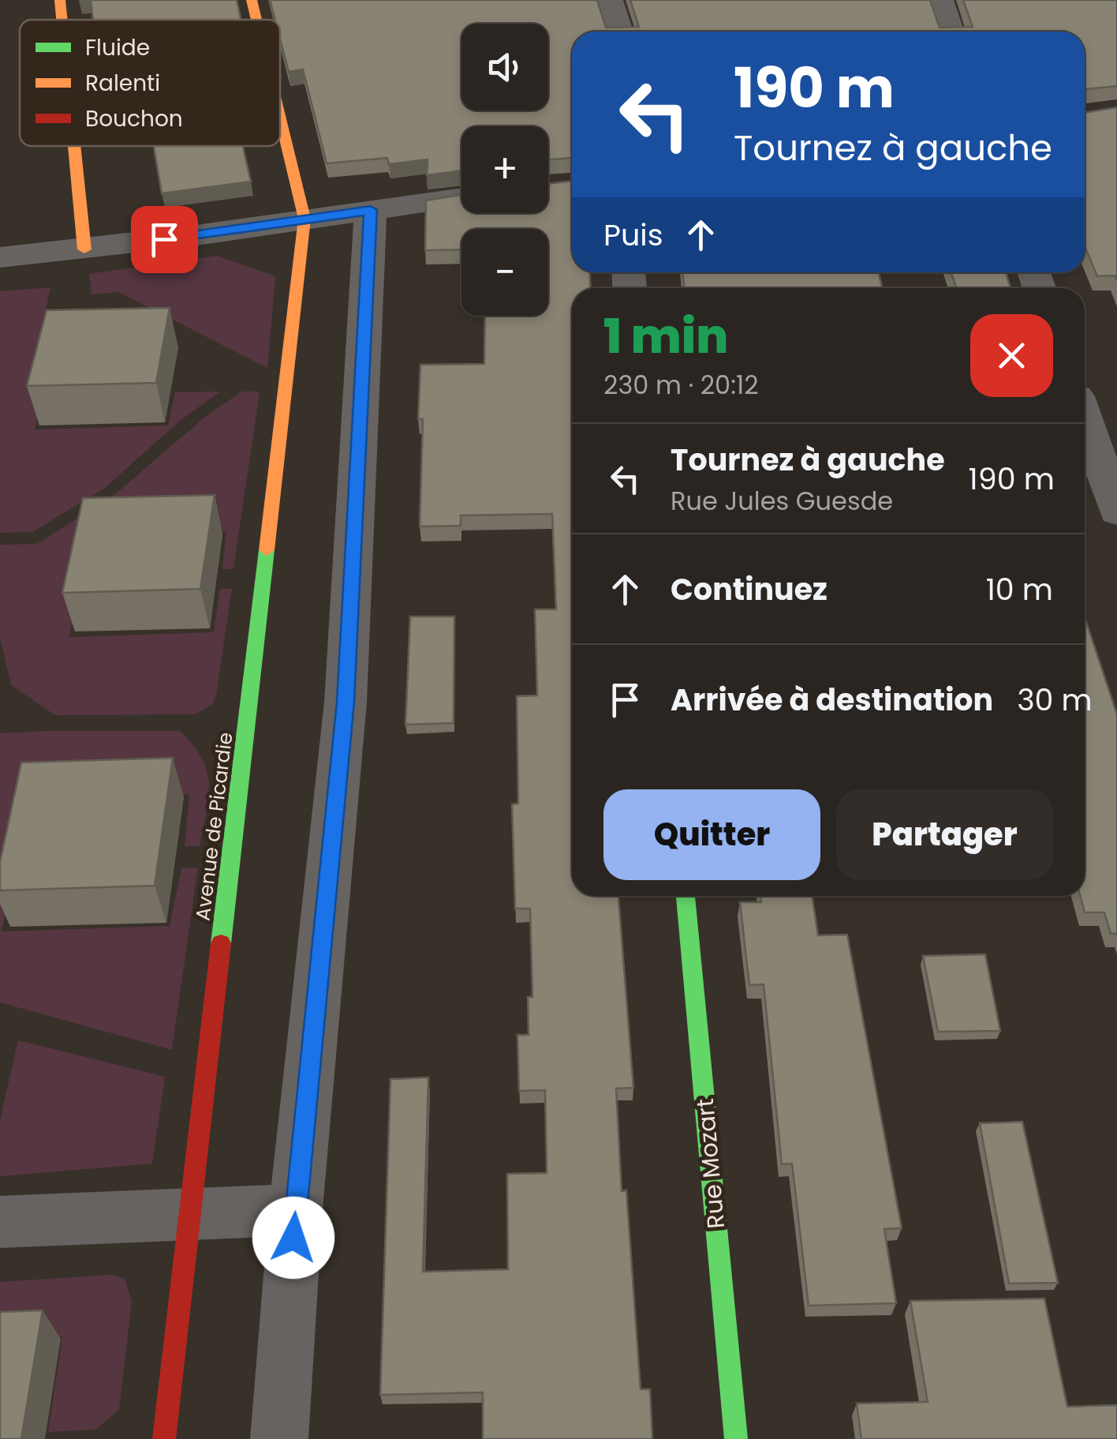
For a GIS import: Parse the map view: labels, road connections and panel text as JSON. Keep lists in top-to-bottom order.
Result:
{
  "streets": {
    "street": ["Avenue de Picardie", "Rue Mozart"]
  },
  "legend": ["Fluide", "Ralenti", "Bouchon"],
  "page": {
    "map_buttons": ["+", "−"],
    "turn": ["190 m", "Tournez à gauche"],
    "then": "Puis",
    "heading": ["1 min", "230 m · 20:12"],
    "list": [
      {
        "name": "Tournez à gauche",
        "note": "Rue Jules Guesde",
        "value": "190 m"
      },
      {
        "name": "Continuez",
        "value": "10 m"
      },
      {
        "name": "Arrivée à destination",
        "value": "30 m"
      }
    ],
    "buttons": ["Quitter", "Partager"]
  }
}
